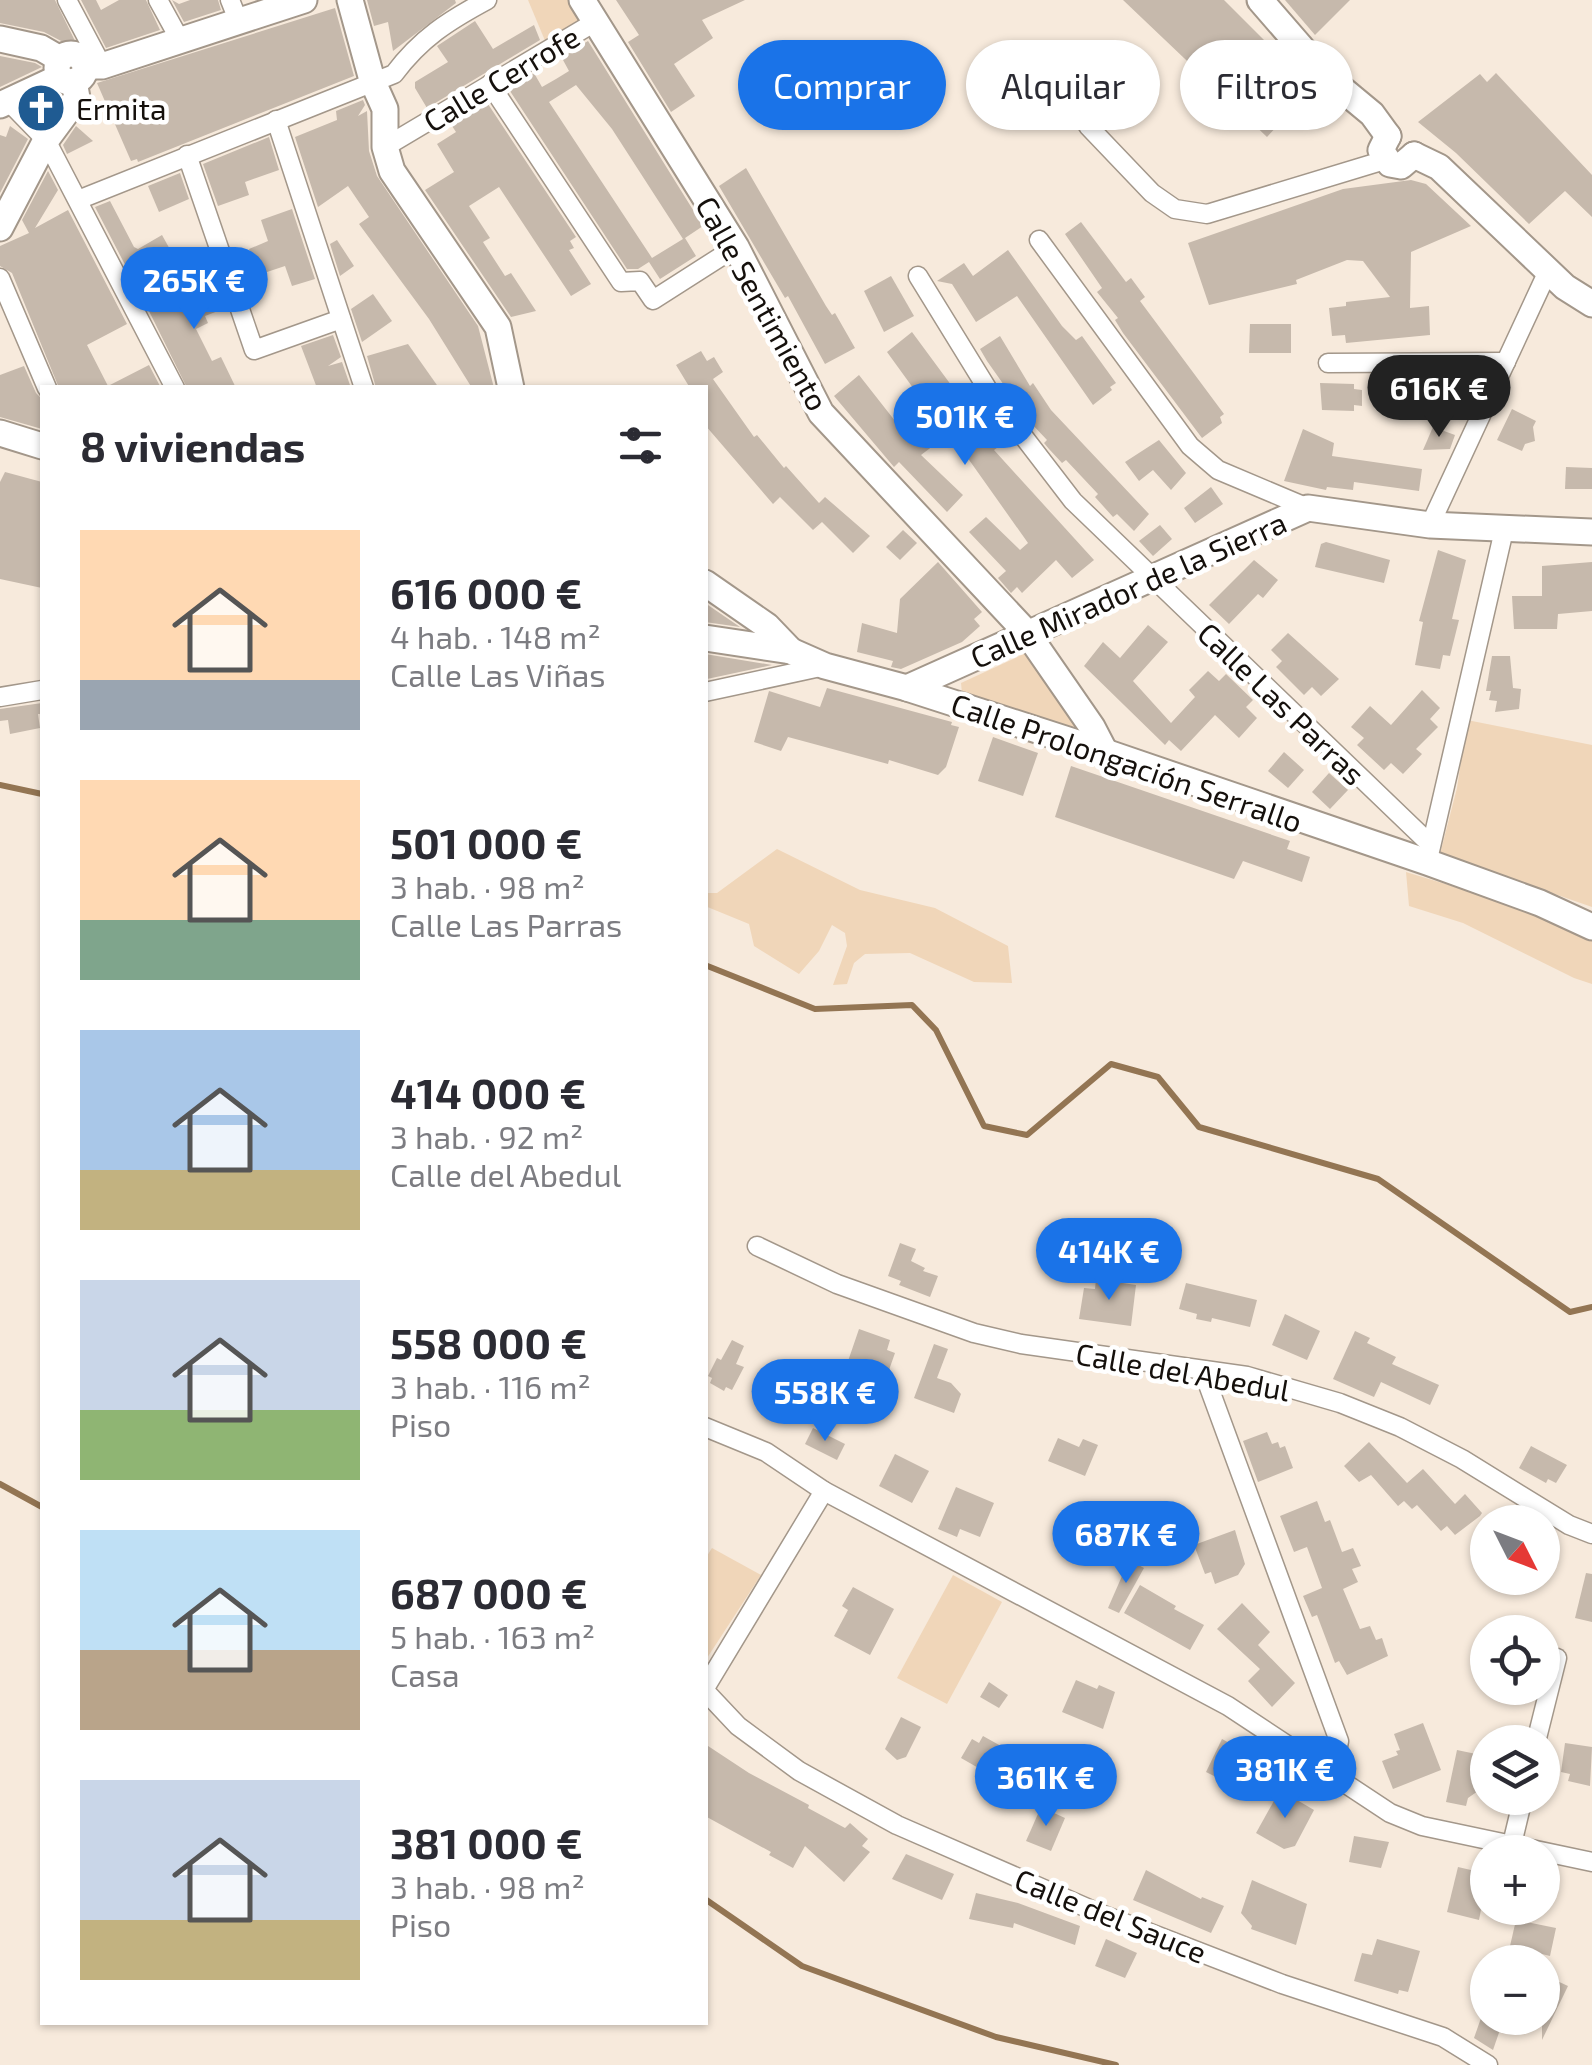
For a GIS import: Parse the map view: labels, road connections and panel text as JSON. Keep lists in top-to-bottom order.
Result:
{
  "streets": {
    "street": [
      "Calle Cerrofe",
      "Calle Sentimiento",
      "Calle Mirador de la Sierra",
      "Calle Las Parras",
      "Calle Prolongación Serrallo",
      "Calle del Abedul",
      "Calle del Sauce"
    ]
  },
  "crossings": [
    ["Calle Cerrofe", "Calle Sentimiento"],
    ["Calle Sentimiento", "Calle Mirador de la Sierra"],
    ["Calle Sentimiento", "Calle Prolongación Serrallo"],
    ["Calle Mirador de la Sierra", "Calle Las Parras"],
    ["Calle Mirador de la Sierra", "Calle Prolongación Serrallo"],
    ["Calle Las Parras", "Calle Prolongación Serrallo"]
  ],
  "places": {
    "church": ["Ermita"]
  },
  "north": "bottom right",
  "page": {
    "chip": ["Comprar", "Alquilar", "Filtros"],
    "price": [
      "265K €",
      "616K €",
      "501K €",
      "414K €",
      "558K €",
      "687K €",
      "381K €",
      "361K €"
    ],
    "heading": "8 viviendas",
    "list": [
      {
        "name": "616 000 €",
        "note": "4 hab. · 148 m² · Calle Las Viñas"
      },
      {
        "name": "501 000 €",
        "note": "3 hab. · 98 m² · Calle Las Parras"
      },
      {
        "name": "414 000 €",
        "note": "3 hab. · 92 m² · Calle del Abedul"
      },
      {
        "name": "558 000 €",
        "note": "3 hab. · 116 m² · Piso"
      },
      {
        "name": "687 000 €",
        "note": "5 hab. · 163 m² · Casa"
      },
      {
        "name": "381 000 €",
        "note": "3 hab. · 98 m² · Piso"
      }
    ],
    "map_buttons": ["+", "−"]
  }
}
